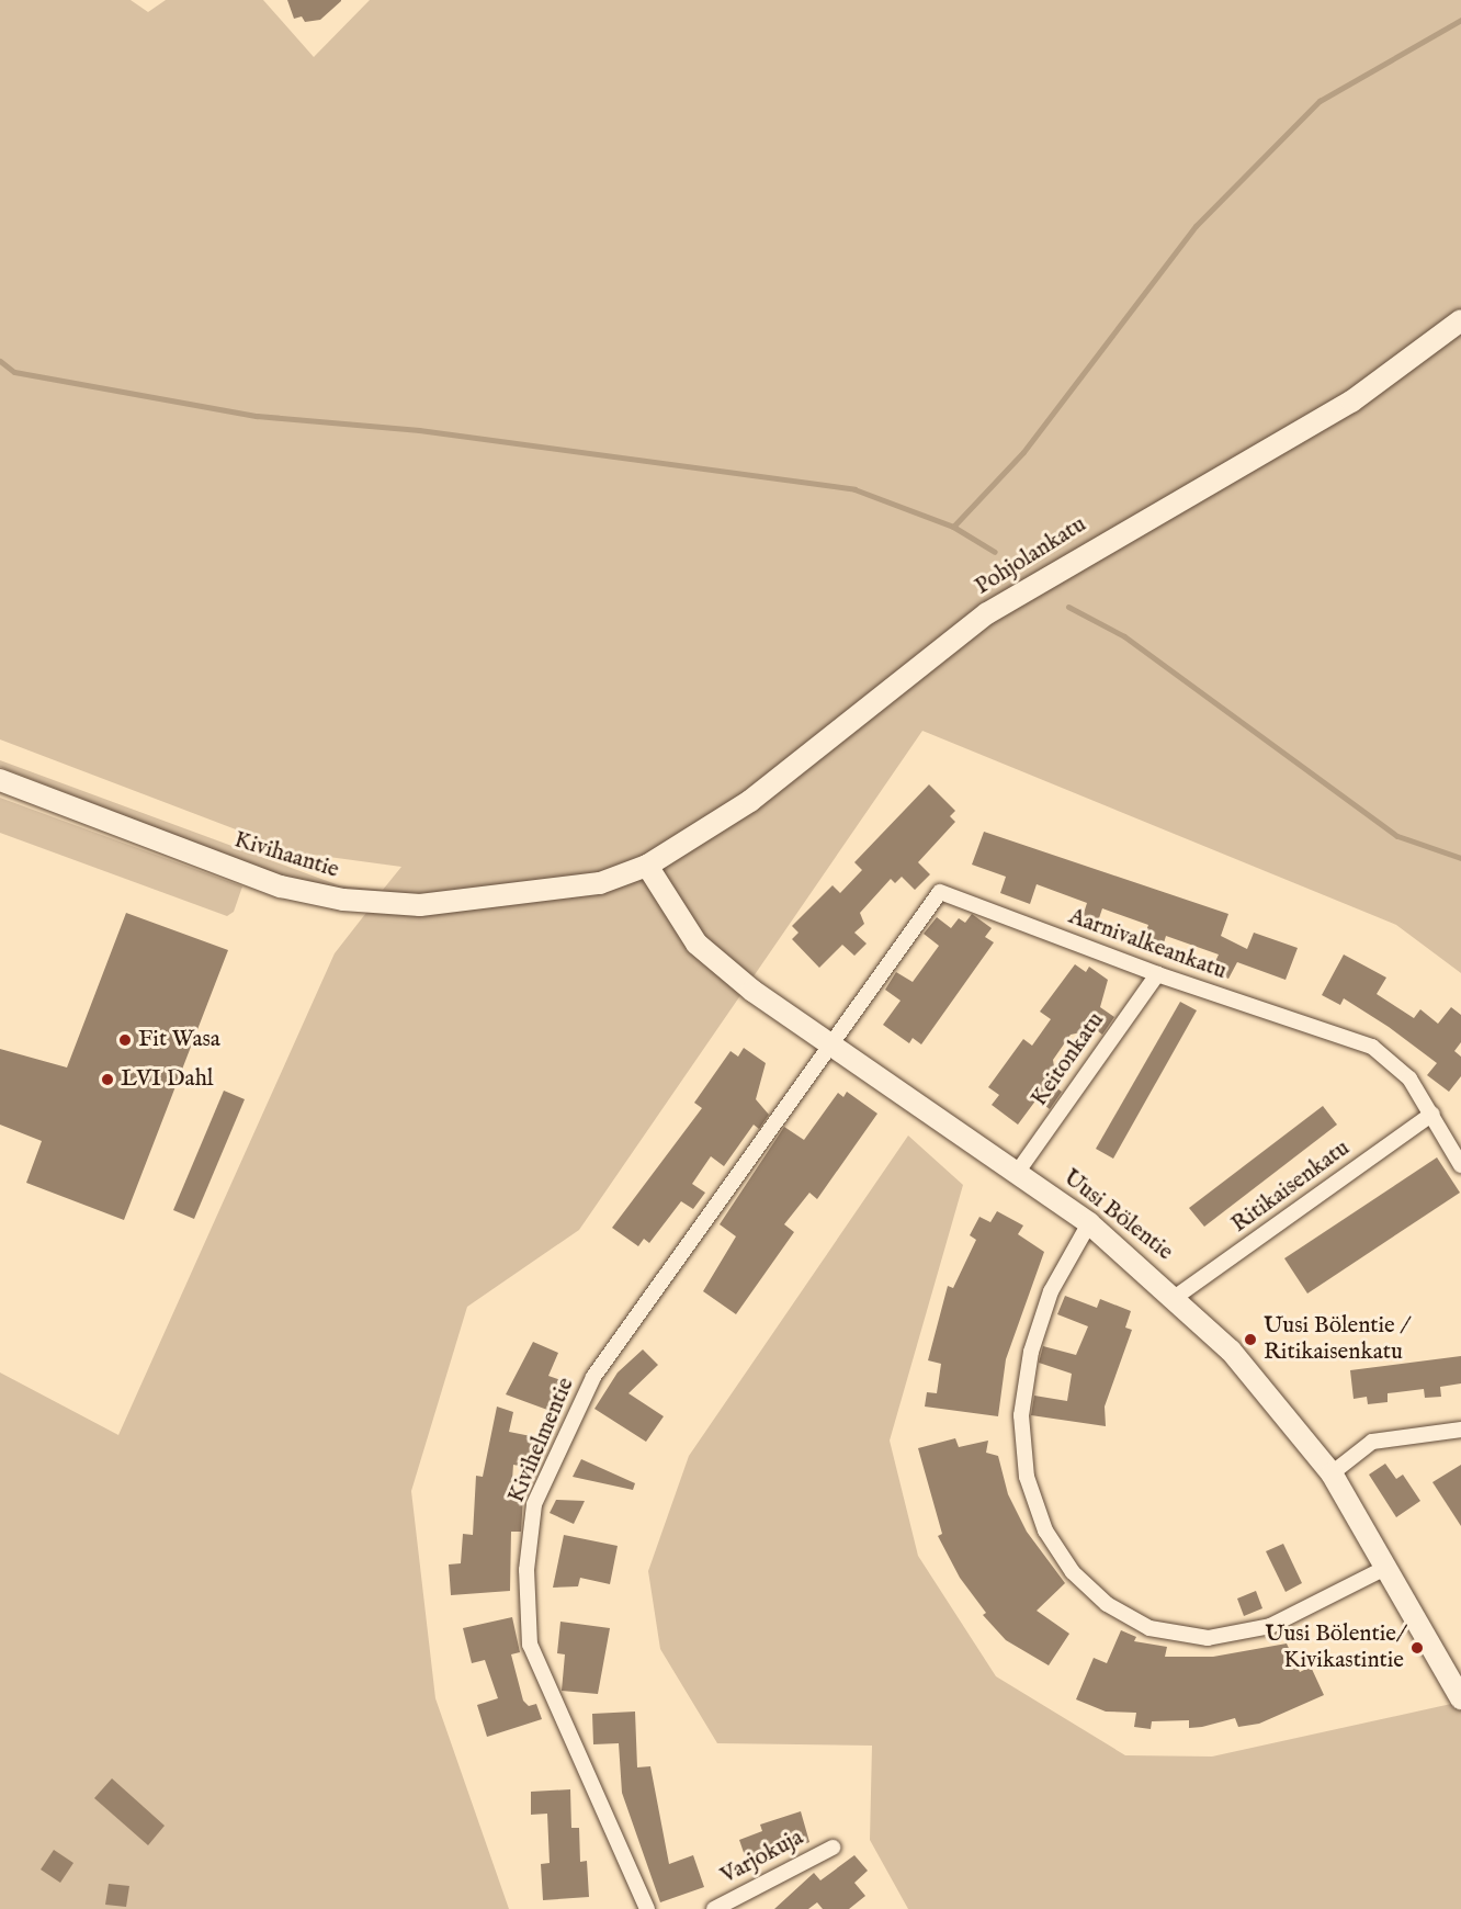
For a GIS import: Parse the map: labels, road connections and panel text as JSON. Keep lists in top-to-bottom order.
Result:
{
  "streets": {
    "main road": ["Pohjolankatu", "Kivihaantie", "Uusi Bölentie"],
    "street": [
      "Aarnivalkeankatu",
      "Keitonkatu",
      "Ritikaisenkatu",
      "Kivihelmentie",
      "Varjokuja"
    ]
  },
  "crossings": [
    ["Pohjolankatu", "Kivihaantie"],
    ["Pohjolankatu", "Uusi Bölentie"],
    ["Kivihaantie", "Uusi Bölentie"],
    ["Aarnivalkeankatu", "Keitonkatu"],
    ["Aarnivalkeankatu", "Ritikaisenkatu"],
    ["Aarnivalkeankatu", "Uusi Bölentie"],
    ["Aarnivalkeankatu", "Kivihelmentie"],
    ["Keitonkatu", "Uusi Bölentie"],
    ["Ritikaisenkatu", "Uusi Bölentie"],
    ["Uusi Bölentie", "Kivihelmentie"]
  ],
  "places": [
    "Fit Wasa",
    "LVI Dahl",
    "Uusi Bölentie / Ritikaisenkatu",
    "Uusi Bölentie/ Kivikastintie"
  ]
}
